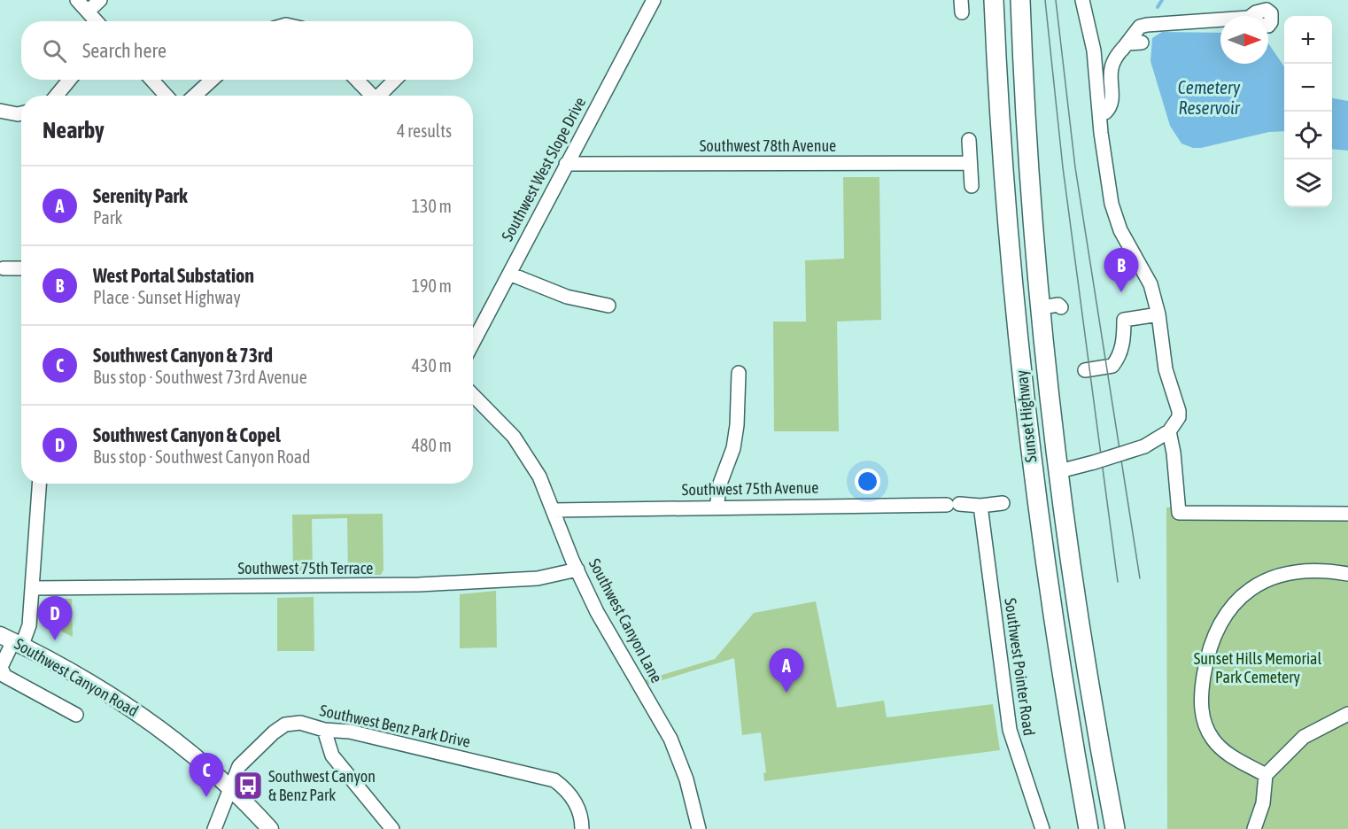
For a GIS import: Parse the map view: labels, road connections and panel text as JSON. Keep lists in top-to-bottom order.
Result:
{
  "streets": {
    "highway": ["Sunset Highway"],
    "main road": ["Southwest Canyon Road"],
    "street": [
      "Southwest 78th Avenue",
      "Southwest West Slope Drive",
      "Southwest 75th Avenue",
      "Southwest 75th Terrace",
      "Southwest Canyon Lane",
      "Southwest Pointer Road",
      "Southwest Benz Park Drive"
    ]
  },
  "crossings": [
    ["Southwest 78th Avenue", "Southwest West Slope Drive"],
    ["Southwest 75th Avenue", "Southwest Canyon Lane"],
    ["Southwest 75th Avenue", "Southwest Pointer Road"],
    ["Southwest 75th Terrace", "Southwest Canyon Lane"],
    ["Southwest Canyon Road", "Southwest Benz Park Drive"]
  ],
  "water": ["Cemetery Reservoir"],
  "parks": ["Sunset Hills Memorial Park Cemetery"],
  "places": {
    "bus stop": ["Southwest Canyon & Benz Park"]
  },
  "north": "right",
  "page": {
    "map_buttons": ["+", "−"],
    "search": "Search here",
    "heading": ["Nearby", "4 results"],
    "list": [
      {
        "mark": "A",
        "name": "Serenity Park",
        "note": "Park",
        "value": "130 m"
      },
      {
        "mark": "B",
        "name": "West Portal Substation",
        "note": "Place · Sunset Highway",
        "value": "190 m"
      },
      {
        "mark": "C",
        "name": "Southwest Canyon & 73rd",
        "note": "Bus stop · Southwest 73rd Avenue",
        "value": "430 m"
      },
      {
        "mark": "D",
        "name": "Southwest Canyon & Copel",
        "note": "Bus stop · Southwest Canyon Road",
        "value": "480 m"
      }
    ],
    "pins": [
      "B",
      "D",
      "A",
      "C"
    ]
  }
}
